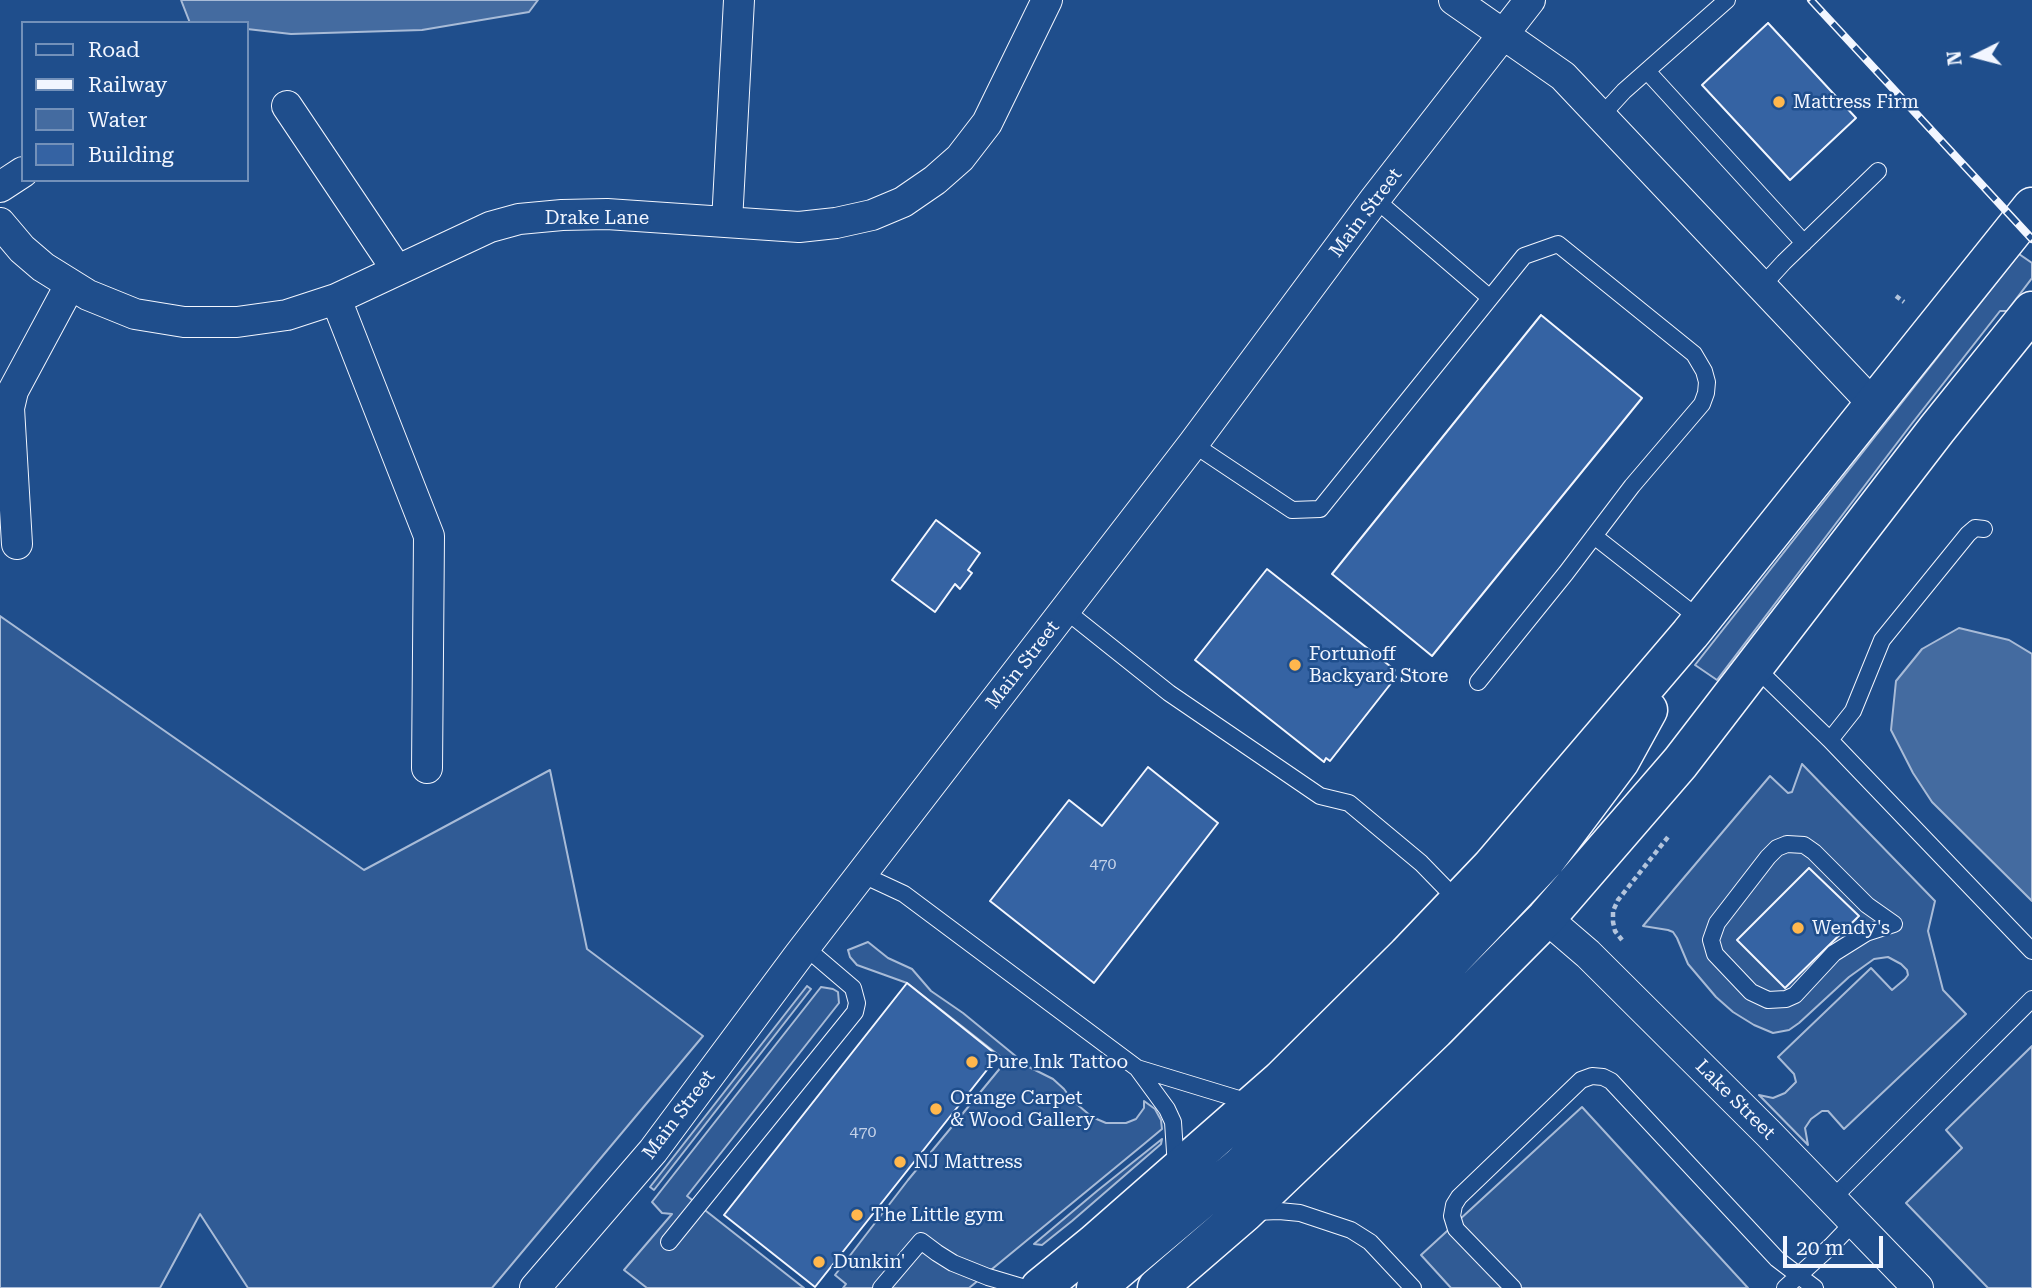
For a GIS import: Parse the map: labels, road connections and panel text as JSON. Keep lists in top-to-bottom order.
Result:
{
  "streets": {
    "street": ["Main Street", "Drake Lane", "Lake Street"]
  },
  "places": [
    "Mattress Firm",
    "Fortunoff Backyard Store",
    "Wendy's",
    "Pure Ink Tattoo",
    "Orange Carpet & Wood Gallery",
    "NJ Mattress",
    "The Little gym",
    "Dunkin'"
  ],
  "house_numbers": ["470", "470"],
  "legend": [
    "Road",
    "Railway",
    "Water",
    "Building"
  ],
  "scale_bar": "20 m",
  "north": "left"
}
